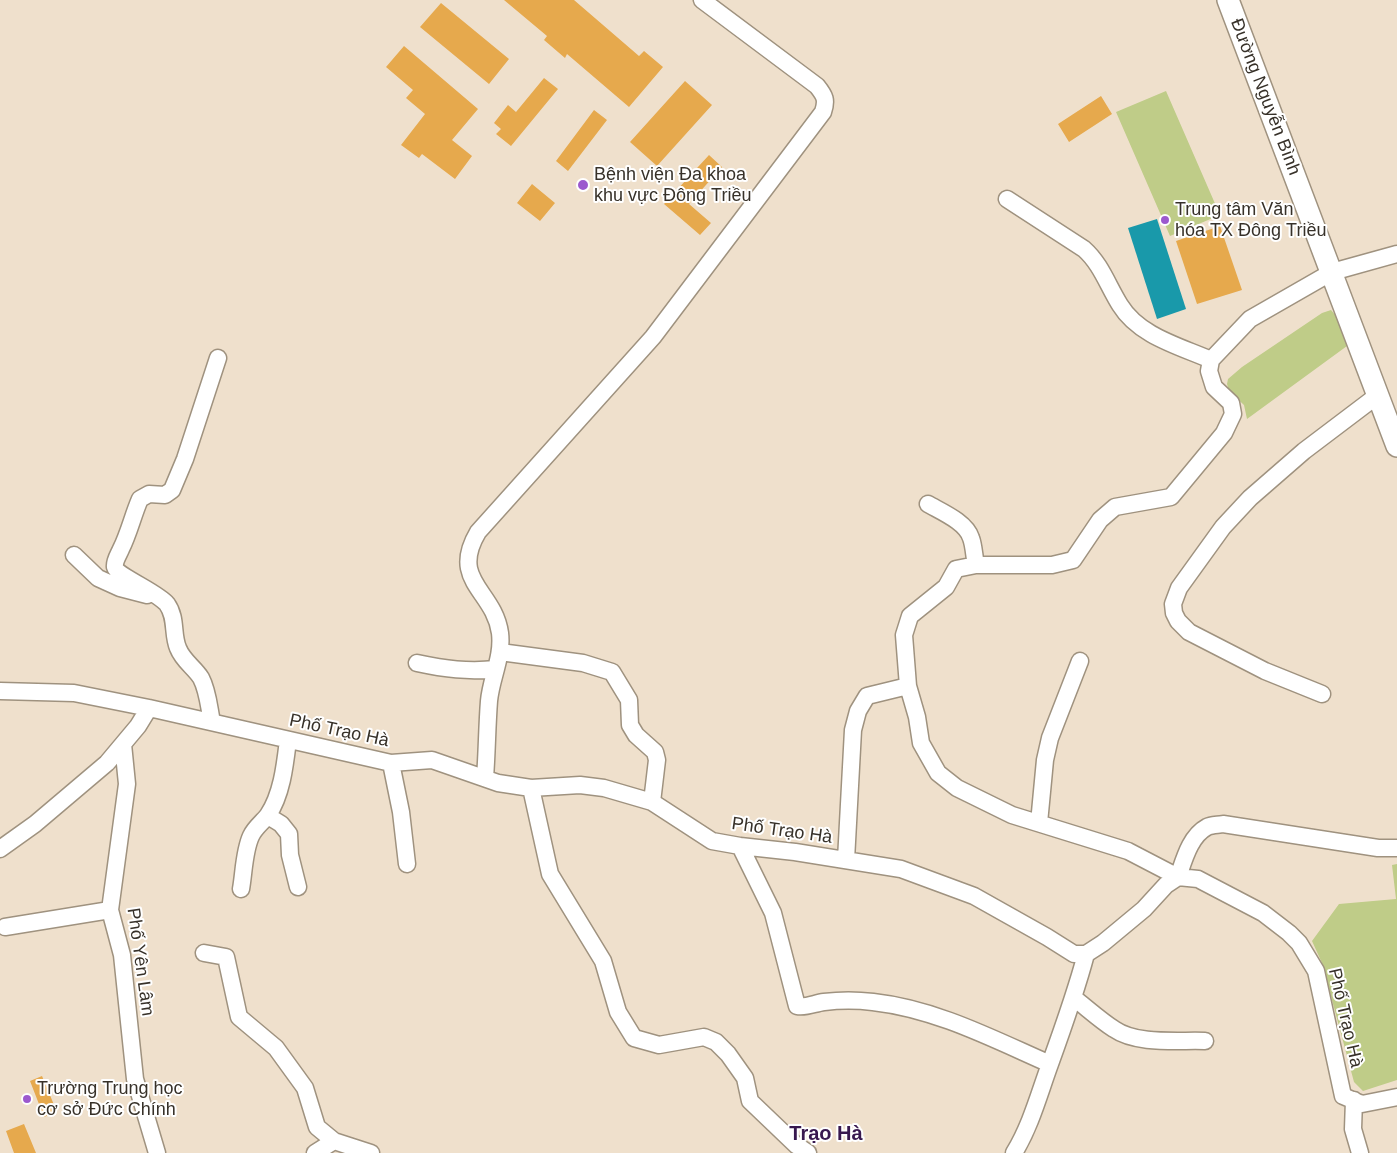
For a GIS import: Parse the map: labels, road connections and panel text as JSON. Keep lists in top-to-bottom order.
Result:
{
  "streets": {
    "main road": ["Đường Nguyễn Bình"],
    "street": ["Phố Trạo Hà", "Phố Yên Lâm"]
  },
  "districts": ["Trạo Hà"],
  "places": ["Bệnh viện Đa khoa khu vực Đông Triều", "Trung tâm Văn hóa TX Đông Triều", "Trường Trung học cơ sở Đức Chính"]
}
